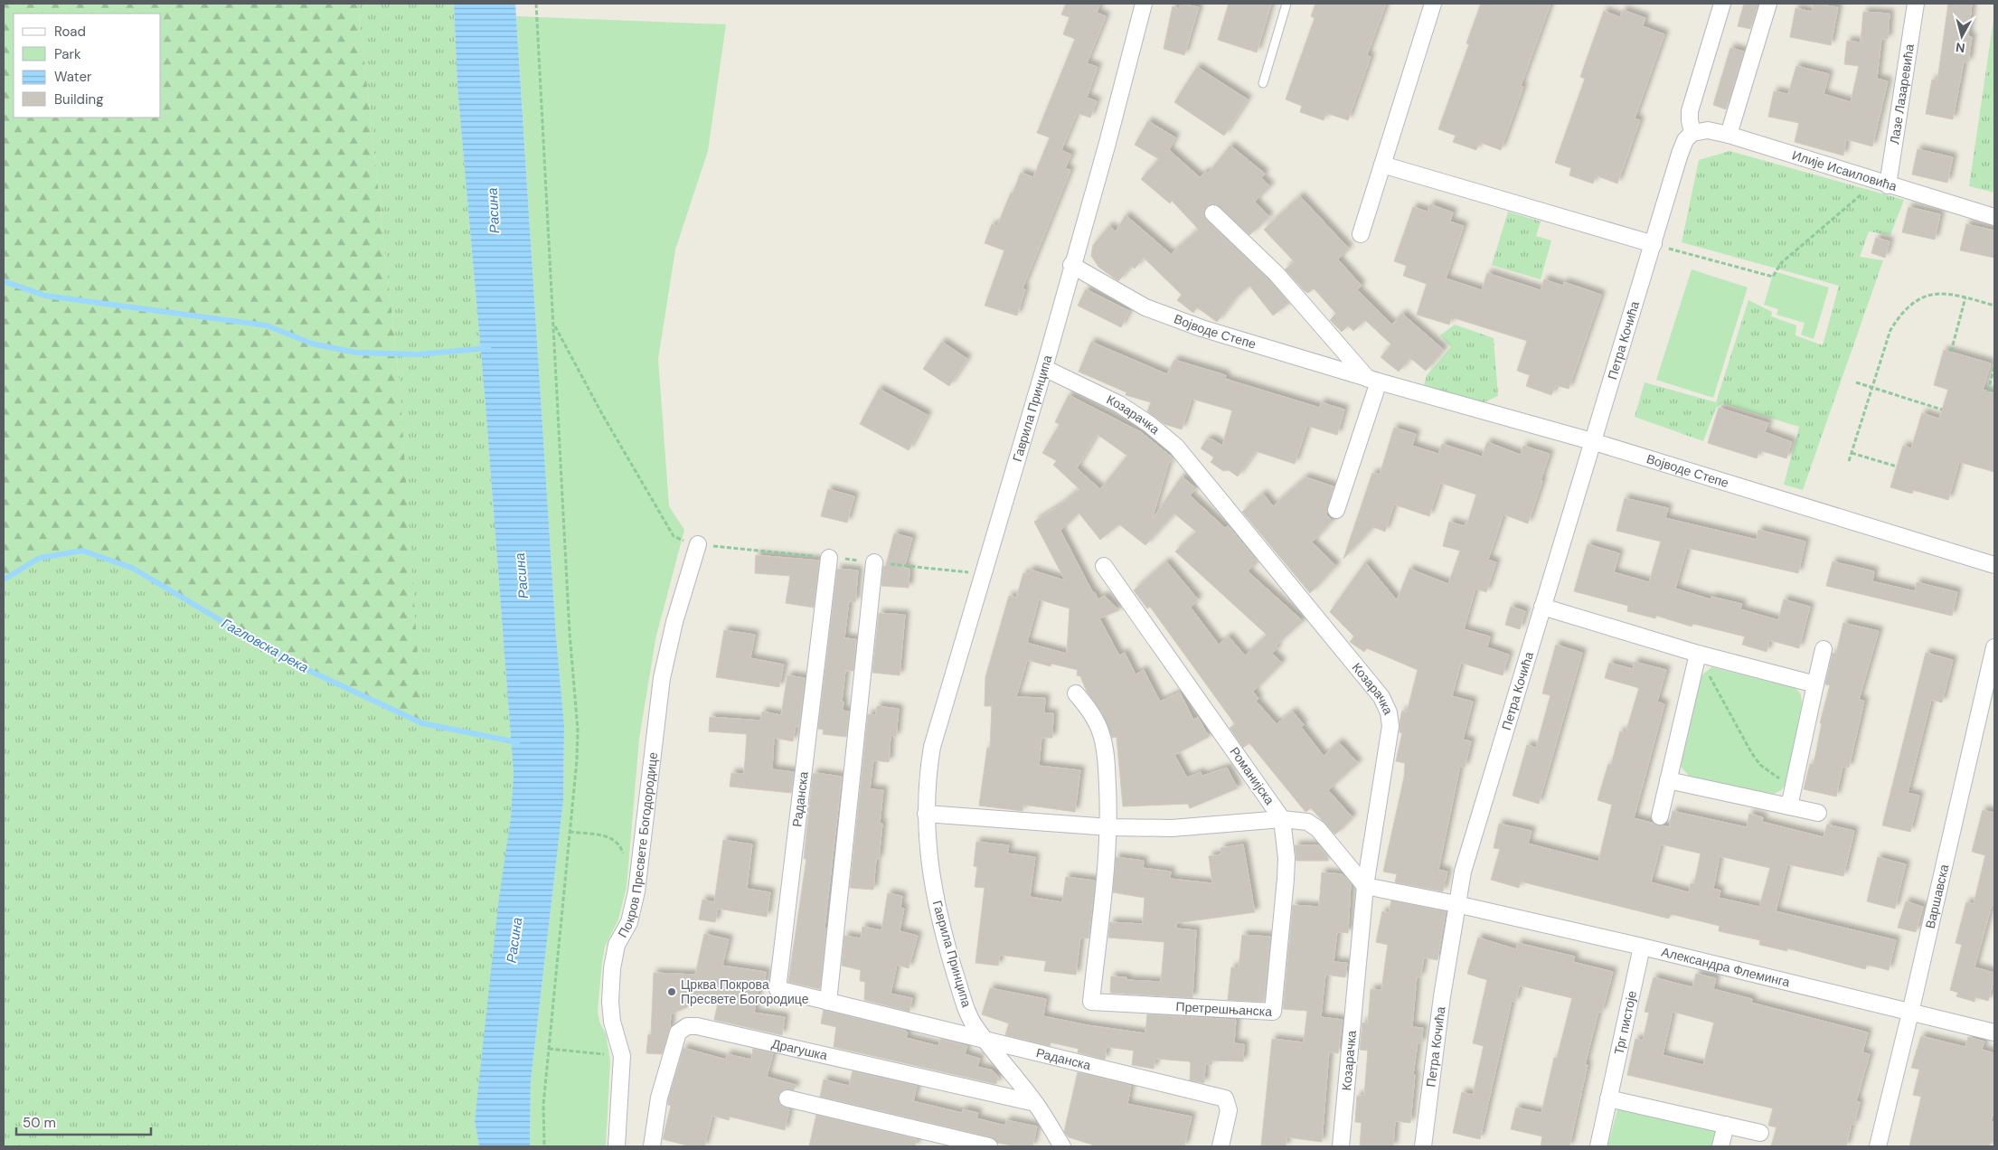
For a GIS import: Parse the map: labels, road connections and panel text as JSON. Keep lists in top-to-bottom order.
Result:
{
  "streets": {
    "street": [
      "Лазе Лазаревића",
      "Илије Исаиловића",
      "Војводе Степе",
      "Петра Кочића",
      "Гаврила Принципа",
      "Козарачка",
      "Романијска",
      "Раданска",
      "Покров Пресвете Богодородице",
      "Варшавска",
      "Александра Флеминга",
      "Претрешњанска",
      "Трг пистоје",
      "Драгушка"
    ]
  },
  "crossings": [
    ["Лазе Лазаревића", "Илије Исаиловића"],
    ["Илије Исаиловића", "Петра Кочића"],
    ["Војводе Степе", "Петра Кочића"],
    ["Војводе Степе", "Гаврила Принципа"],
    ["Петра Кочића", "Александра Флеминга"],
    ["Гаврила Принципа", "Козарачка"],
    ["Гаврила Принципа", "Раданска"],
    ["Гаврила Принципа", "Драгушка"],
    ["Романијска", "Претрешњанска"],
    ["Варшавска", "Александра Флеминга"],
    ["Александра Флеминга", "Трг пистоје"]
  ],
  "water": ["Расина", "Гагловска река"],
  "places": ["Црква Покрова Пресвете Богородице"],
  "legend": [
    "Road",
    "Park",
    "Water",
    "Building"
  ],
  "scale_bar": "50 m",
  "north": "bottom"
}
